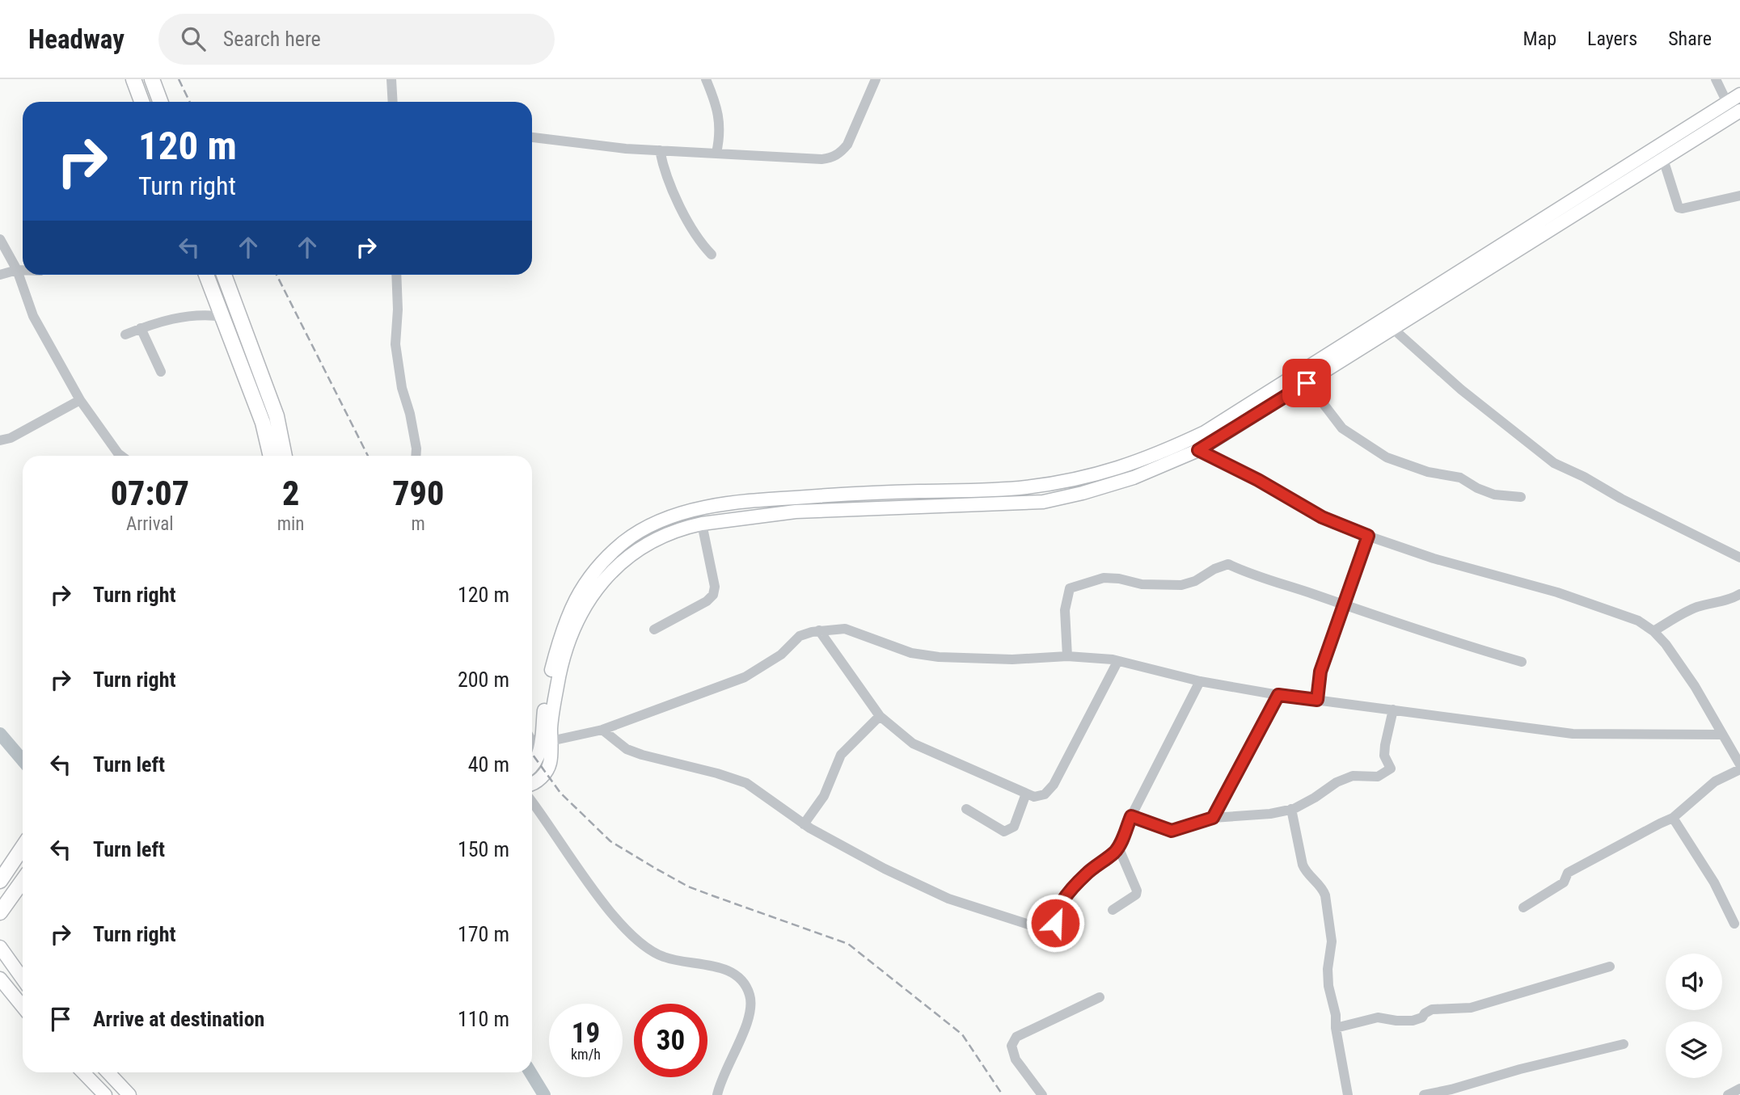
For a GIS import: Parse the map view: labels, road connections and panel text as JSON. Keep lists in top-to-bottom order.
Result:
{
  "page": {
    "header": "Headway",
    "search": "Search here",
    "nav": ["Map", "Layers", "Share"],
    "turn": ["120 m", "Turn right"],
    "eta": [
      "07:07",
      "Arrival",
      "2",
      "min",
      "790",
      "m"
    ],
    "list": [
      {
        "name": "Turn right",
        "value": "120 m"
      },
      {
        "name": "Turn right",
        "value": "200 m"
      },
      {
        "name": "Turn left",
        "value": "40 m"
      },
      {
        "name": "Turn left",
        "value": "150 m"
      },
      {
        "name": "Turn right",
        "value": "170 m"
      },
      {
        "name": "Arrive at destination",
        "value": "110 m"
      }
    ],
    "speed": "19 km/h",
    "limit": "30"
  }
}
